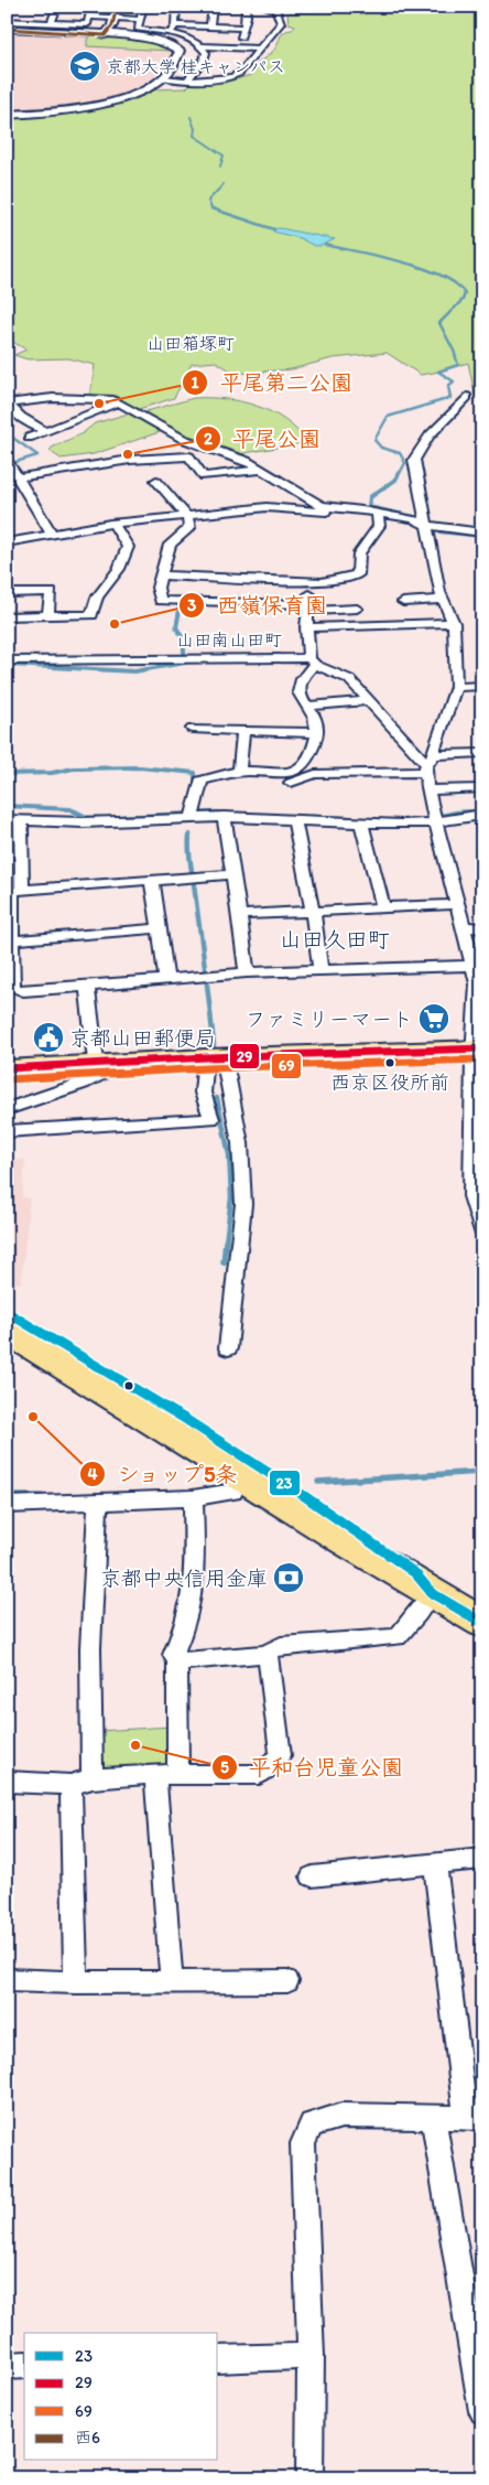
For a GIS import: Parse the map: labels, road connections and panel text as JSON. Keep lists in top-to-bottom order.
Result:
{
  "districts": ["山田箱塚町", "山田南山田町", "山田久田町"],
  "places": {
    "school or university": ["京都大学 桂キャンパス"],
    "other": [
      "平尾第二公園",
      "平尾公園",
      "西嶺保育園",
      "西京区役所前",
      "ショップ5条",
      "平和台児童公園"
    ],
    "supermarket": ["ファミリーマート"],
    "public building": ["京都山田郵便局"],
    "bank": ["京都中央信用金庫"]
  },
  "lines": [
    "transit line 西6",
    "transit line 29",
    "transit line 69",
    "transit line 23"
  ],
  "legend": [
    "23",
    "29",
    "69",
    "西6"
  ]
}
